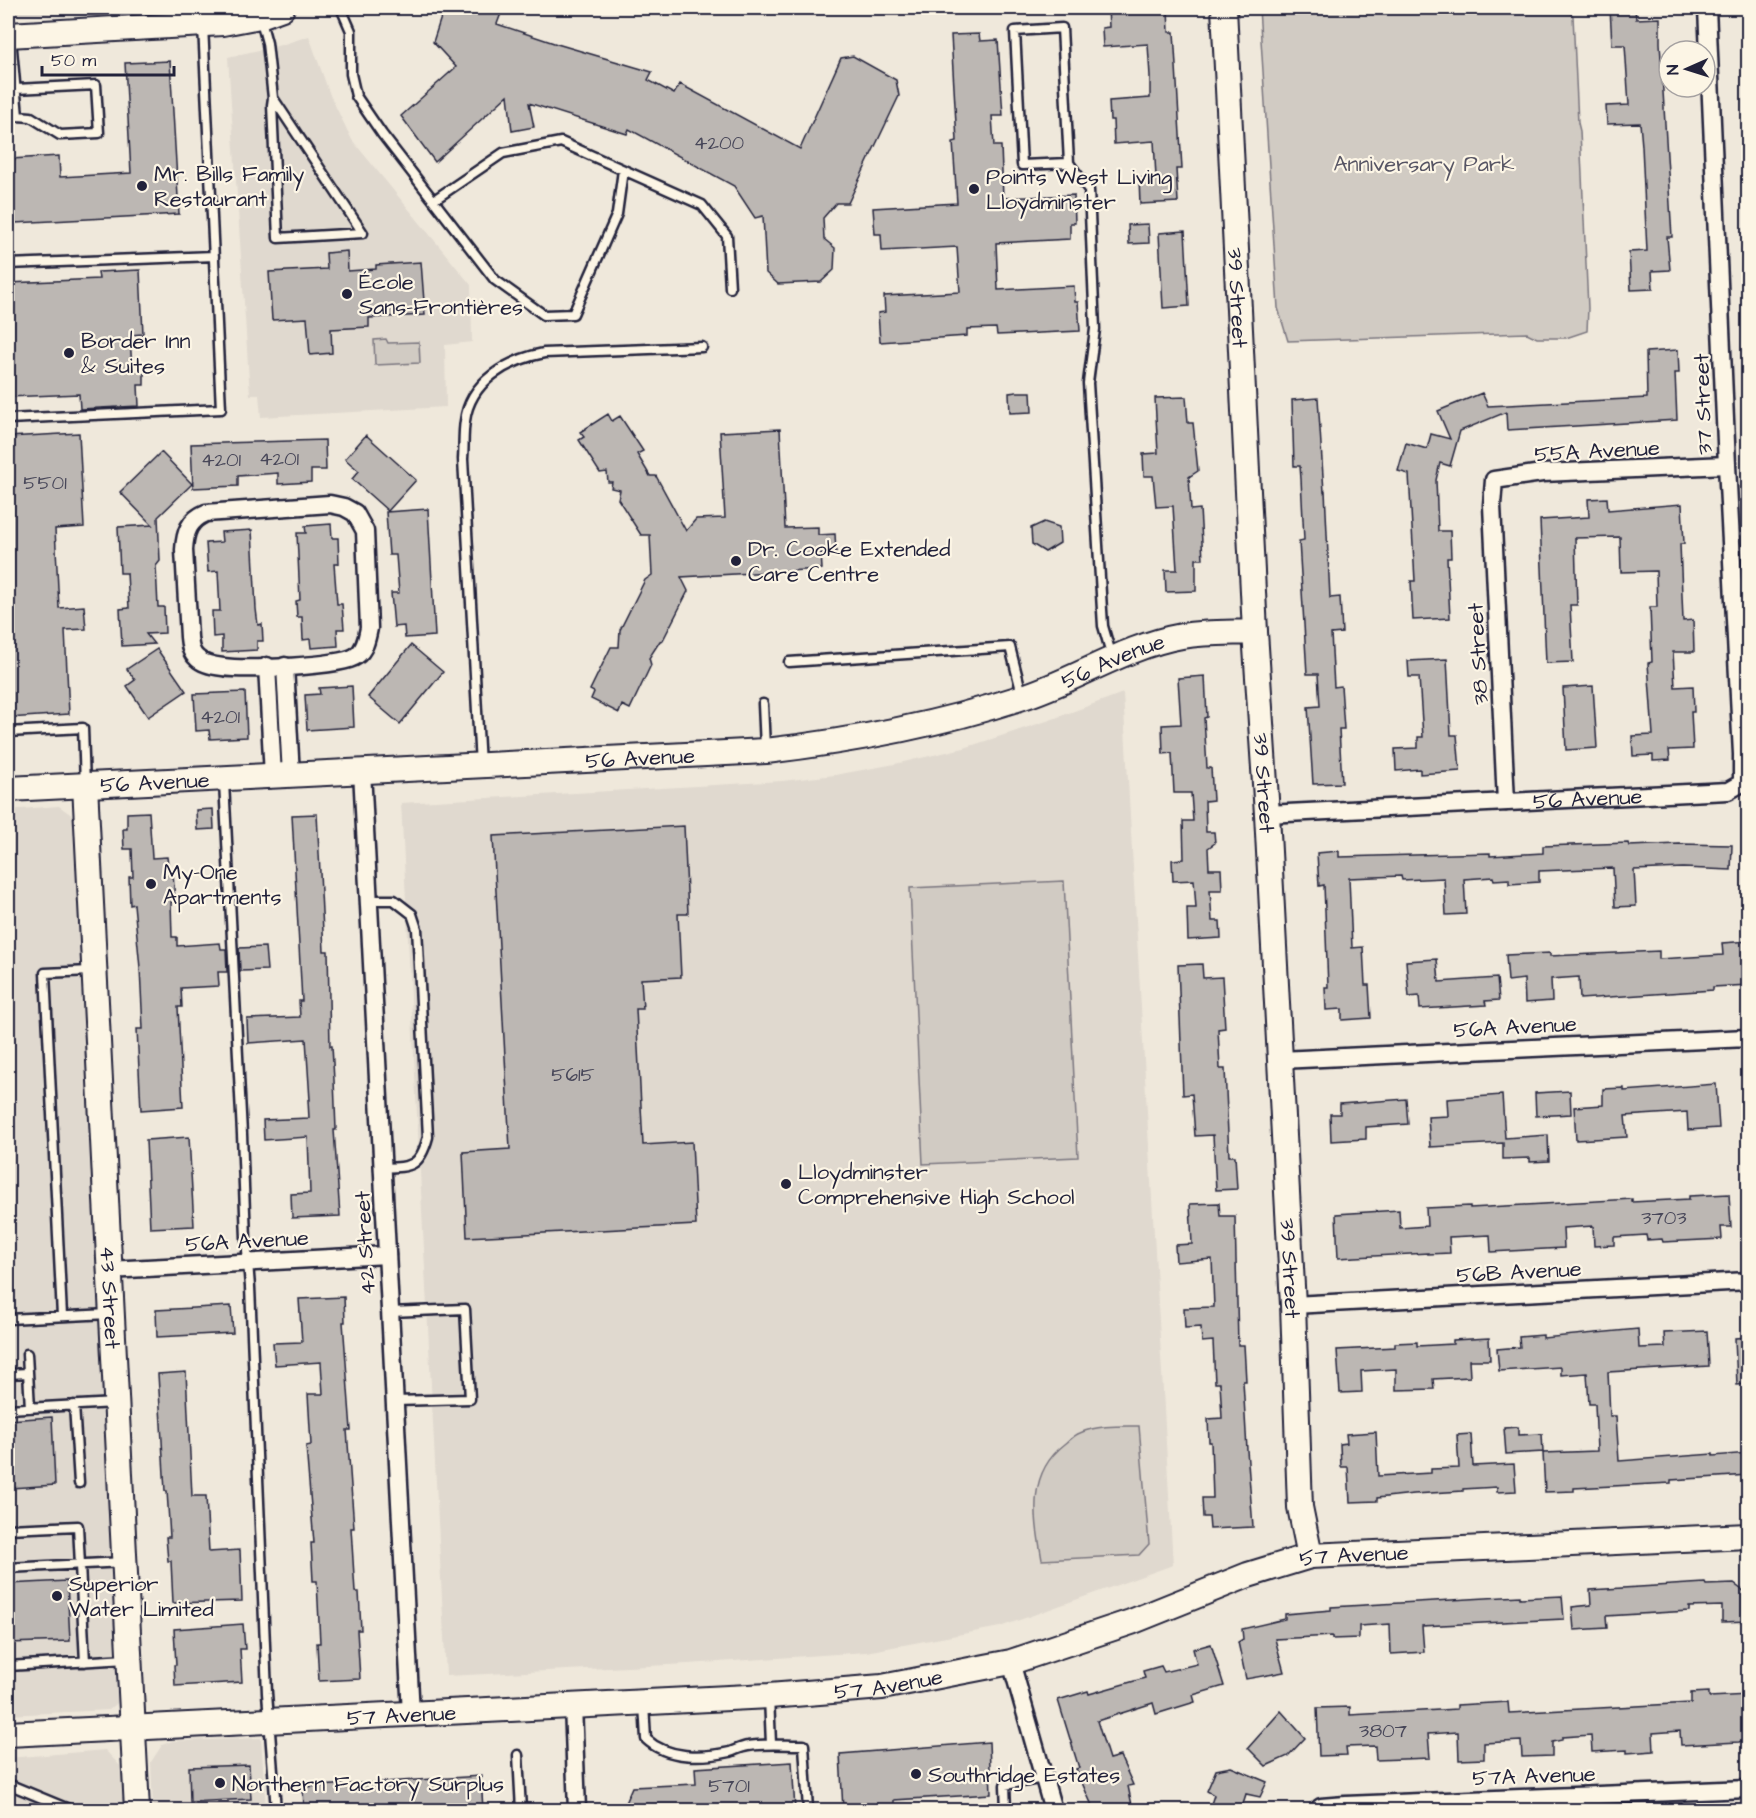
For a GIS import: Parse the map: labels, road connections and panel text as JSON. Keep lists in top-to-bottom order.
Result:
{
  "streets": {
    "street": [
      "39 Street",
      "37 Street",
      "55A Avenue",
      "38 Street",
      "56 Avenue",
      "56A Avenue",
      "42 Street",
      "56B Avenue",
      "43 Street",
      "57 Avenue",
      "57A Avenue"
    ]
  },
  "crossings": [
    ["39 Street", "56 Avenue"],
    ["39 Street", "56A Avenue"],
    ["39 Street", "56B Avenue"],
    ["39 Street", "57 Avenue"],
    ["37 Street", "55A Avenue"],
    ["37 Street", "56 Avenue"],
    ["55A Avenue", "38 Street"],
    ["38 Street", "56 Avenue"],
    ["56 Avenue", "42 Street"],
    ["56 Avenue", "43 Street"],
    ["56A Avenue", "42 Street"],
    ["56A Avenue", "43 Street"],
    ["42 Street", "57 Avenue"],
    ["43 Street", "57 Avenue"]
  ],
  "parks": ["Anniversary Park"],
  "places": [
    "Mr. Bills Family Restaurant",
    "Points West Living Lloydminster",
    "École Sans-Frontières",
    "Border Inn & Suites",
    "Dr. Cooke Extended Care Centre",
    "My-One Apartments",
    "Lloydminster Comprehensive High School",
    "Superior Water Limited",
    "Southridge Estates",
    "Northern Factory Surplus"
  ],
  "house_numbers": [
    "4200",
    "4201",
    "4201",
    "5501",
    "4201",
    "5615",
    "3703",
    "3807",
    "5701"
  ],
  "scale_bar": "50 m",
  "north": "left"
}
